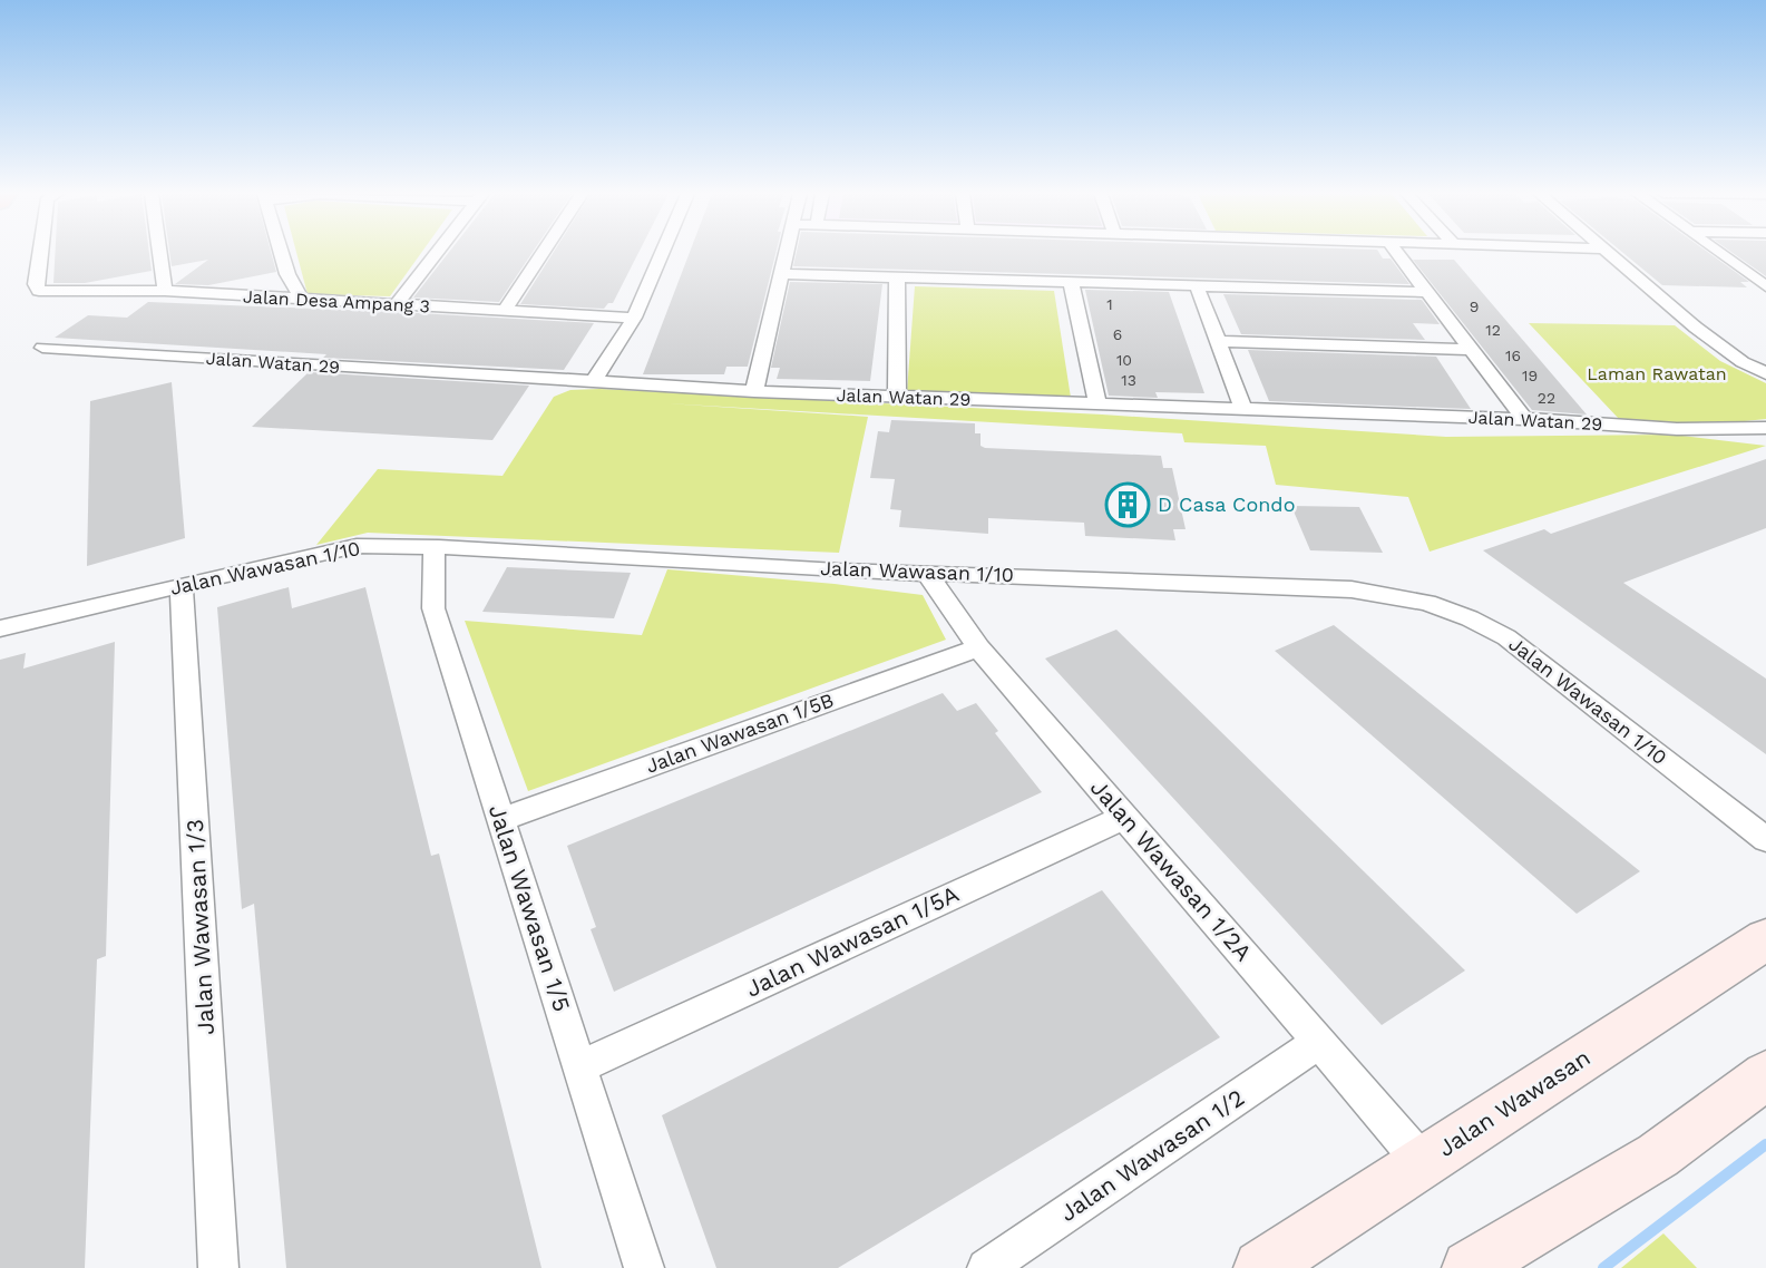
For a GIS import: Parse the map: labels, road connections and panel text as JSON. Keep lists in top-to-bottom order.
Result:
{
  "streets": {
    "main road": ["Jalan Wawasan"],
    "street": [
      "Jalan Desa Ampang 3",
      "Jalan Watan 29",
      "Jalan Wawasan 1/10",
      "Jalan Wawasan 1/5B",
      "Jalan Wawasan 1/2A",
      "Jalan Wawasan 1/5",
      "Jalan Wawasan 1/3",
      "Jalan Wawasan 1/5A",
      "Jalan Wawasan 1/2"
    ]
  },
  "crossings": [
    ["Jalan Wawasan 1/10", "Jalan Wawasan 1/2A"],
    ["Jalan Wawasan 1/10", "Jalan Wawasan 1/5"],
    ["Jalan Wawasan 1/10", "Jalan Wawasan 1/3"],
    ["Jalan Wawasan 1/5B", "Jalan Wawasan 1/2A"],
    ["Jalan Wawasan 1/5B", "Jalan Wawasan 1/5"],
    ["Jalan Wawasan 1/2A", "Jalan Wawasan 1/5A"],
    ["Jalan Wawasan 1/2A", "Jalan Wawasan"],
    ["Jalan Wawasan 1/2A", "Jalan Wawasan 1/2"],
    ["Jalan Wawasan 1/5", "Jalan Wawasan 1/5A"]
  ],
  "parks": ["Laman Rawatan"],
  "places": {
    "building": ["D Casa Condo"]
  },
  "house_numbers": [
    "1",
    "9",
    "12",
    "6",
    "16",
    "10",
    "19",
    "13",
    "22"
  ]
}
